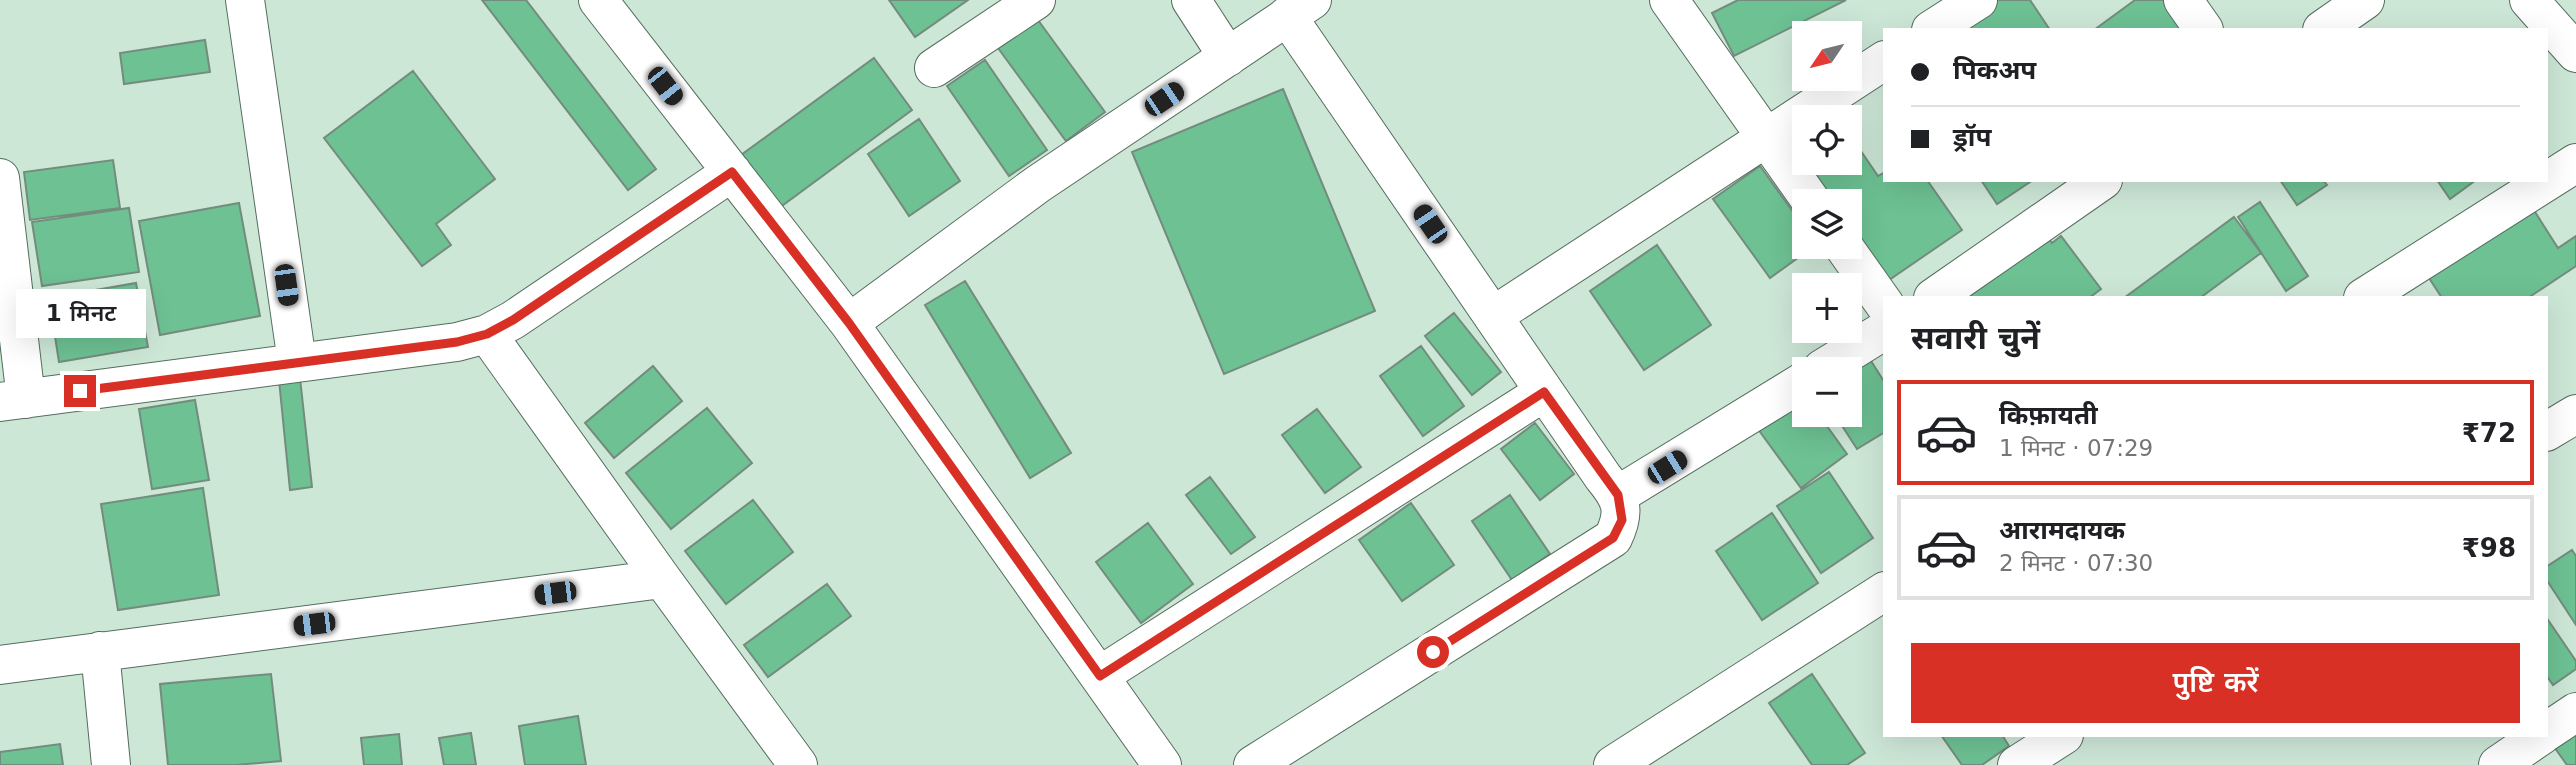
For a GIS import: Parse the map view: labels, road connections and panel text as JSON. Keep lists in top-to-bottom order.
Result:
{
  "north": "bottom left",
  "page": {
    "map_buttons": ["+", "−"],
    "banner": ["पिकअप", "ड्रॉप"],
    "bubble": "1 मिनट",
    "heading": "सवारी चुनें",
    "list": [
      {
        "name": "किफ़ायती",
        "note": "1 मिनट · 07:29",
        "value": "₹72"
      },
      {
        "name": "आरामदायक",
        "note": "2 मिनट · 07:30",
        "value": "₹98"
      }
    ],
    "buttons": "पुष्टि करें"
  }
}
